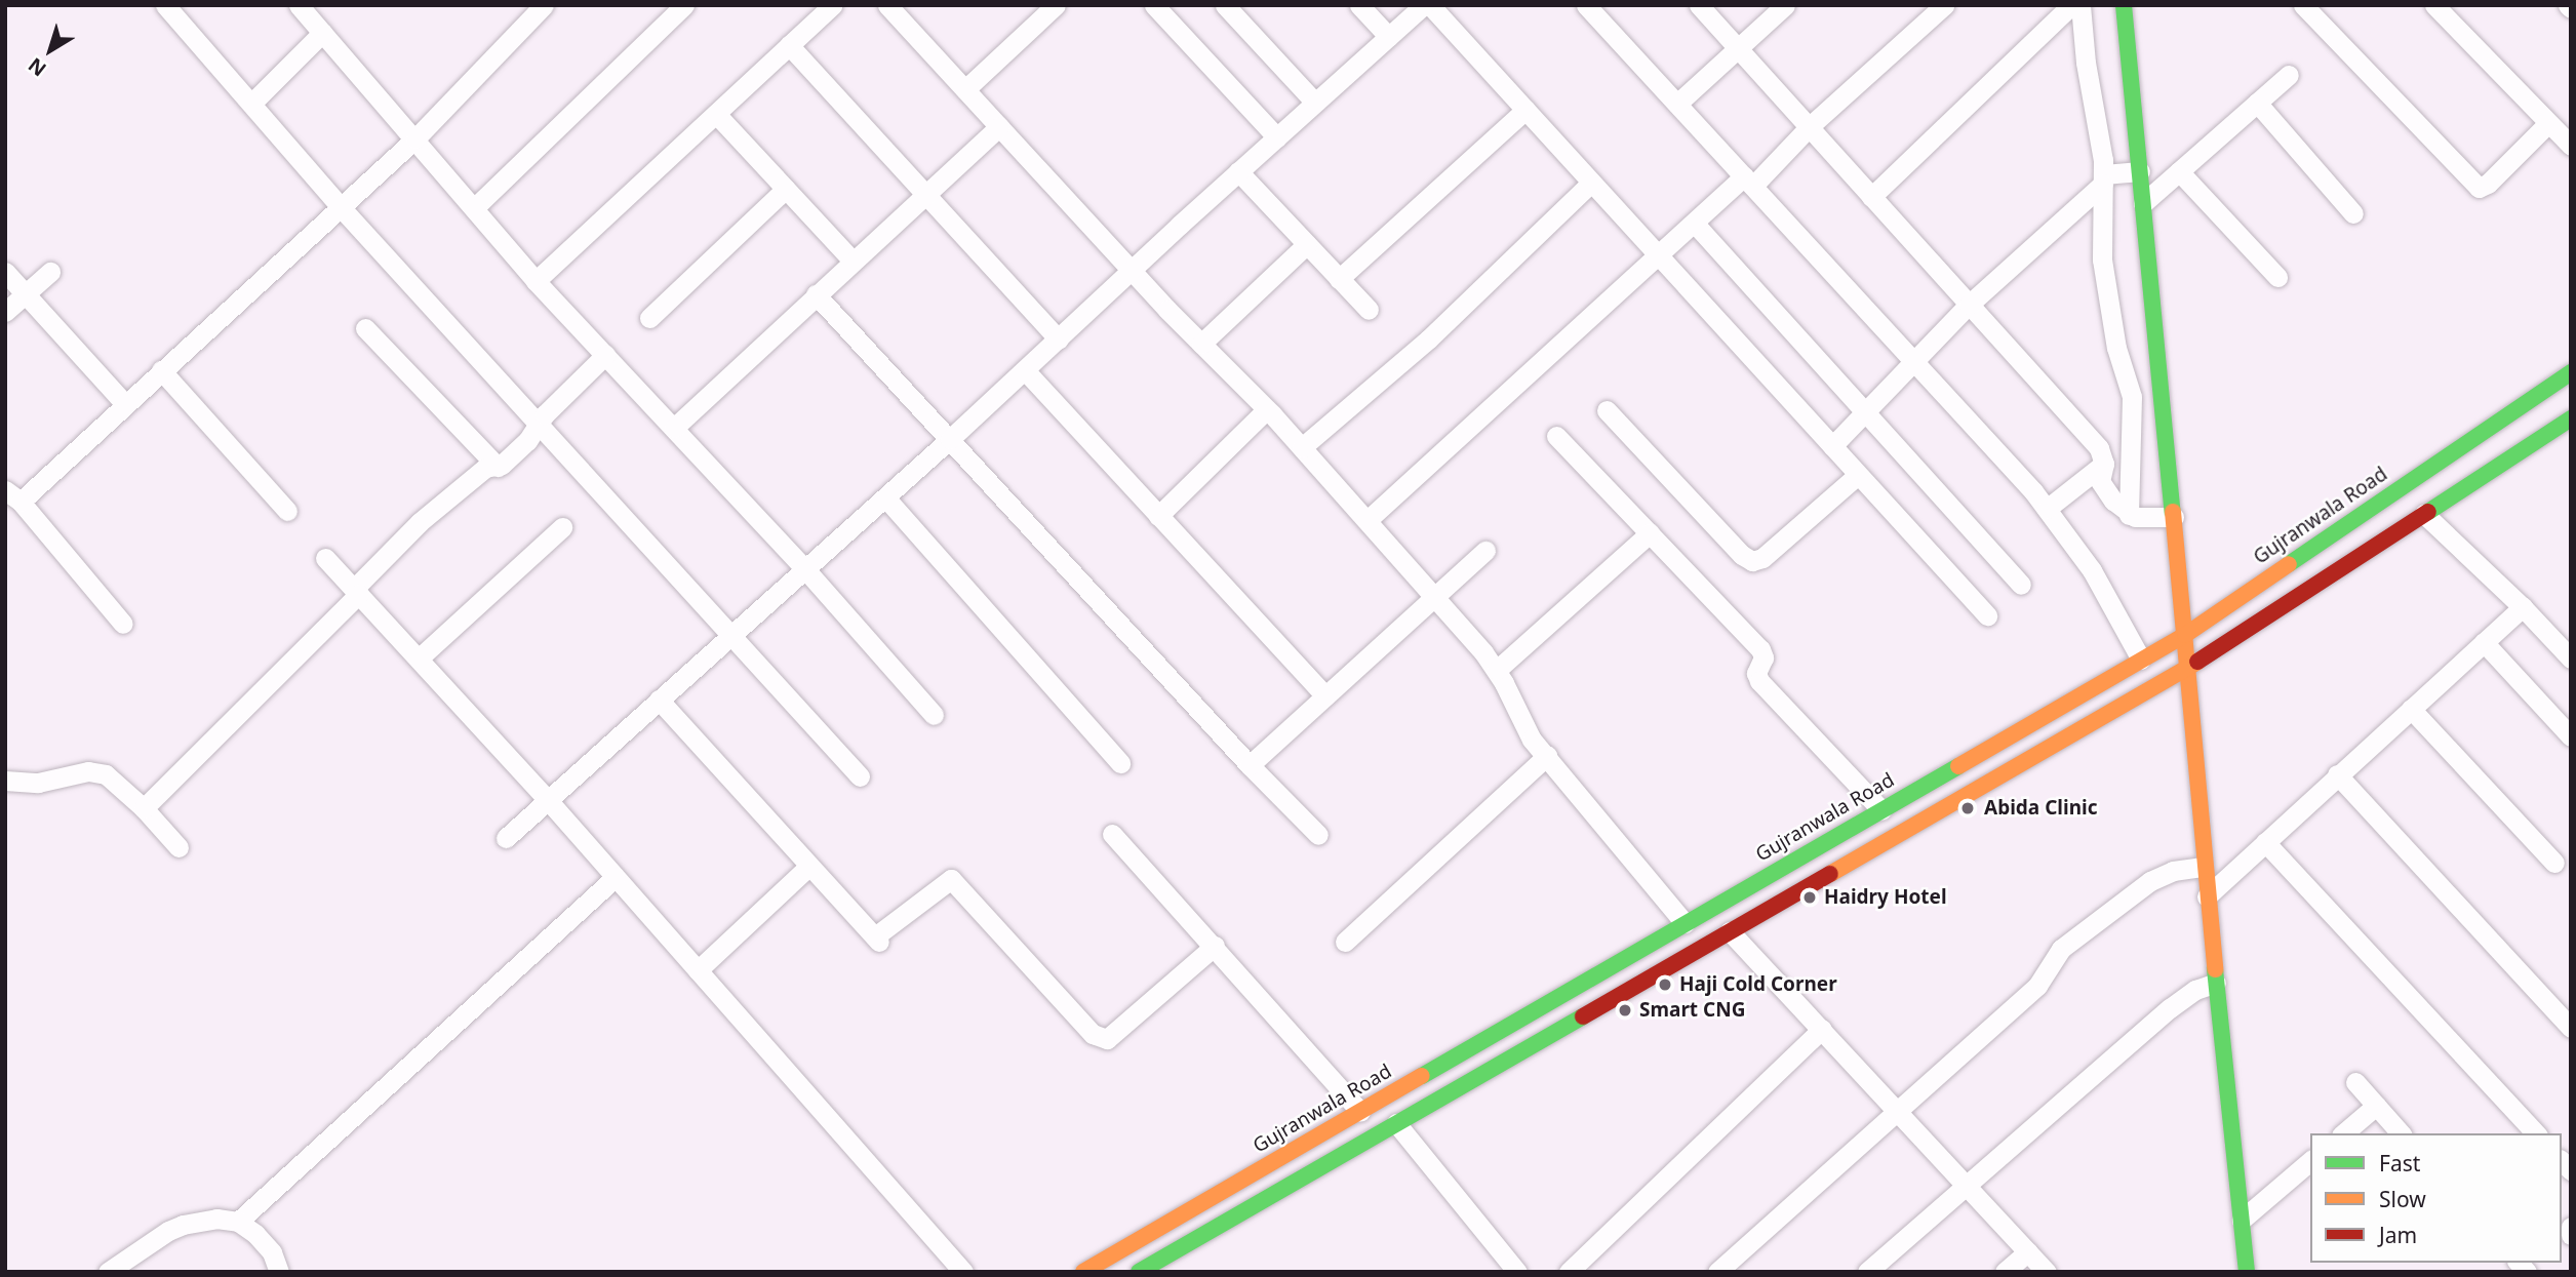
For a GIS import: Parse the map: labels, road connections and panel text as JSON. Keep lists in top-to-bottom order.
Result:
{
  "streets": {
    "main road": ["Gujranwala Road"]
  },
  "places": [
    "Abida Clinic",
    "Haidry Hotel",
    "Haji Cold Corner",
    "Smart CNG"
  ],
  "legend": ["Fast", "Slow", "Jam"],
  "north": "bottom left"
}
